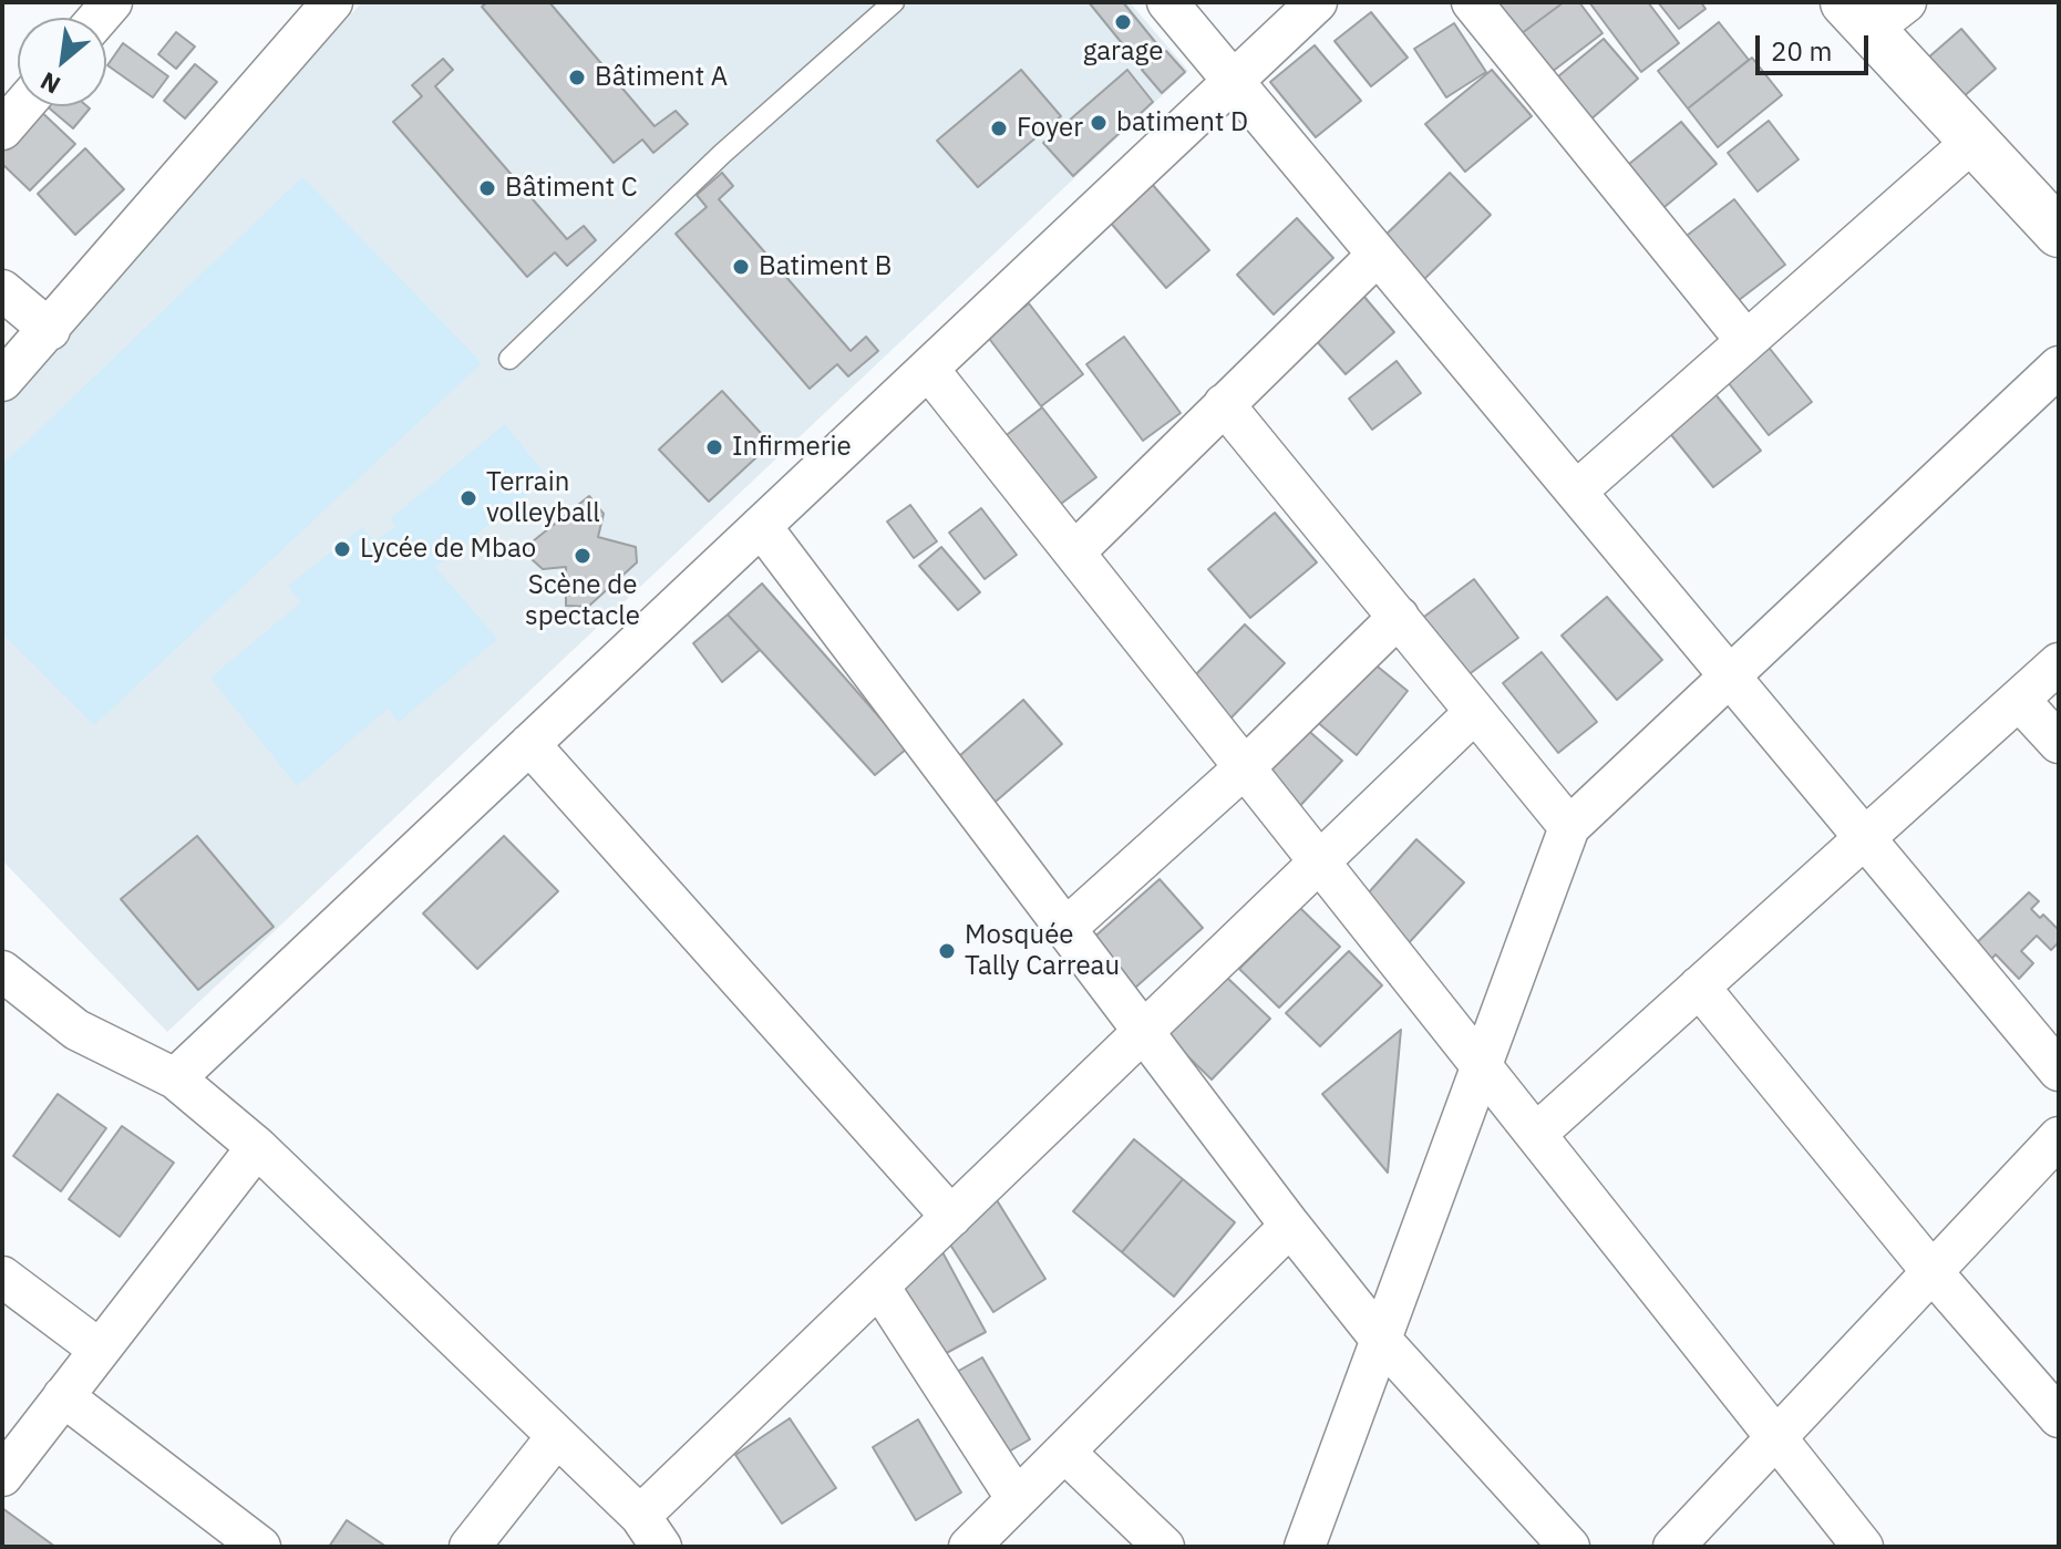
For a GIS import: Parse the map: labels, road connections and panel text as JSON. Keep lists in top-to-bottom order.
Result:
{
  "places": [
    "garage",
    "Bâtiment A",
    "batiment D",
    "Foyer",
    "Bâtiment C",
    "Batiment B",
    "Infirmerie",
    "Terrain volleyball",
    "Lycée de Mbao",
    "Scène de spectacle",
    "Mosquée Tally Carreau"
  ],
  "scale_bar": "20 m",
  "north": "bottom left"
}
